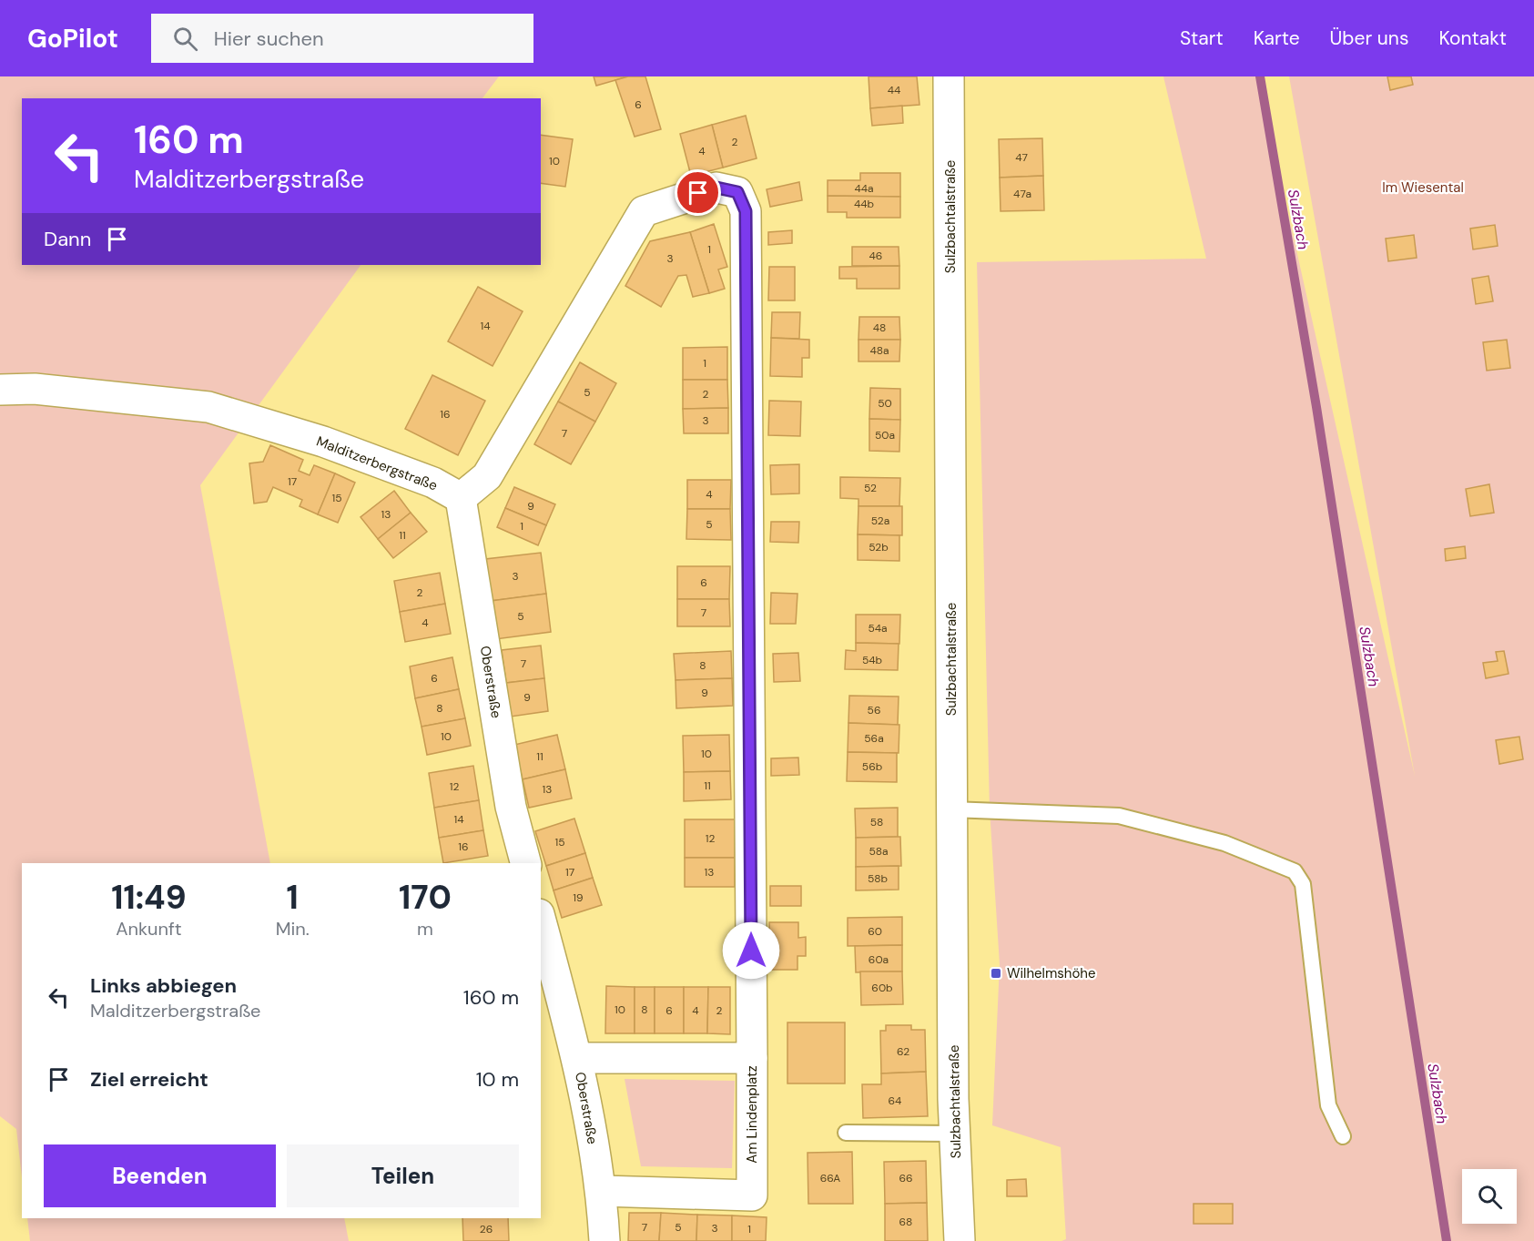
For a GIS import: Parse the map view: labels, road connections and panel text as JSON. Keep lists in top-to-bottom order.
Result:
{
  "streets": {
    "street": [
      "Sulzbachtalstraße",
      "Malditzerbergstraße",
      "Oberstraße",
      "Am Lindenplatz"
    ]
  },
  "crossings": [
    ["Malditzerbergstraße", "Oberstraße"],
    ["Oberstraße", "Am Lindenplatz"]
  ],
  "water": ["Sulzbach"],
  "parks": ["Im Wiesental"],
  "places": {
    "transit": ["Wilhelmshöhe"]
  },
  "house_numbers": [
    "44",
    "6",
    "2",
    "4",
    "47",
    "10",
    "44a",
    "47a",
    "44b",
    "1",
    "46",
    "3",
    "14",
    "48",
    "48a",
    "1",
    "5",
    "2",
    "50",
    "16",
    "3",
    "7",
    "50a",
    "17",
    "52",
    "4",
    "15",
    "9",
    "13",
    "52a",
    "5",
    "1",
    "11",
    "52b",
    "3",
    "6",
    "2",
    "7",
    "5",
    "4",
    "54a",
    "54b",
    "7",
    "8",
    "6",
    "9",
    "9",
    "8",
    "56",
    "10",
    "56a",
    "10",
    "11",
    "56b",
    "11",
    "12",
    "13",
    "14",
    "58",
    "12",
    "15",
    "16",
    "58a",
    "17",
    "13",
    "58b",
    "19",
    "60",
    "60a",
    "60b",
    "10",
    "8",
    "6",
    "4",
    "2",
    "62",
    "64",
    "66A",
    "66",
    "68",
    "7",
    "5",
    "3",
    "26",
    "1"
  ],
  "page": {
    "header": "GoPilot",
    "search": "Hier suchen",
    "nav": [
      "Start",
      "Karte",
      "Über uns",
      "Kontakt"
    ],
    "turn": ["160 m", "Malditzerbergstraße"],
    "then": "Dann",
    "eta": [
      "11:49",
      "Ankunft",
      "1",
      "Min.",
      "170",
      "m"
    ],
    "list": [
      {
        "name": "Links abbiegen",
        "note": "Malditzerbergstraße",
        "value": "160 m"
      },
      {
        "name": "Ziel erreicht",
        "value": "10 m"
      }
    ],
    "buttons": ["Beenden", "Teilen"]
  }
}
